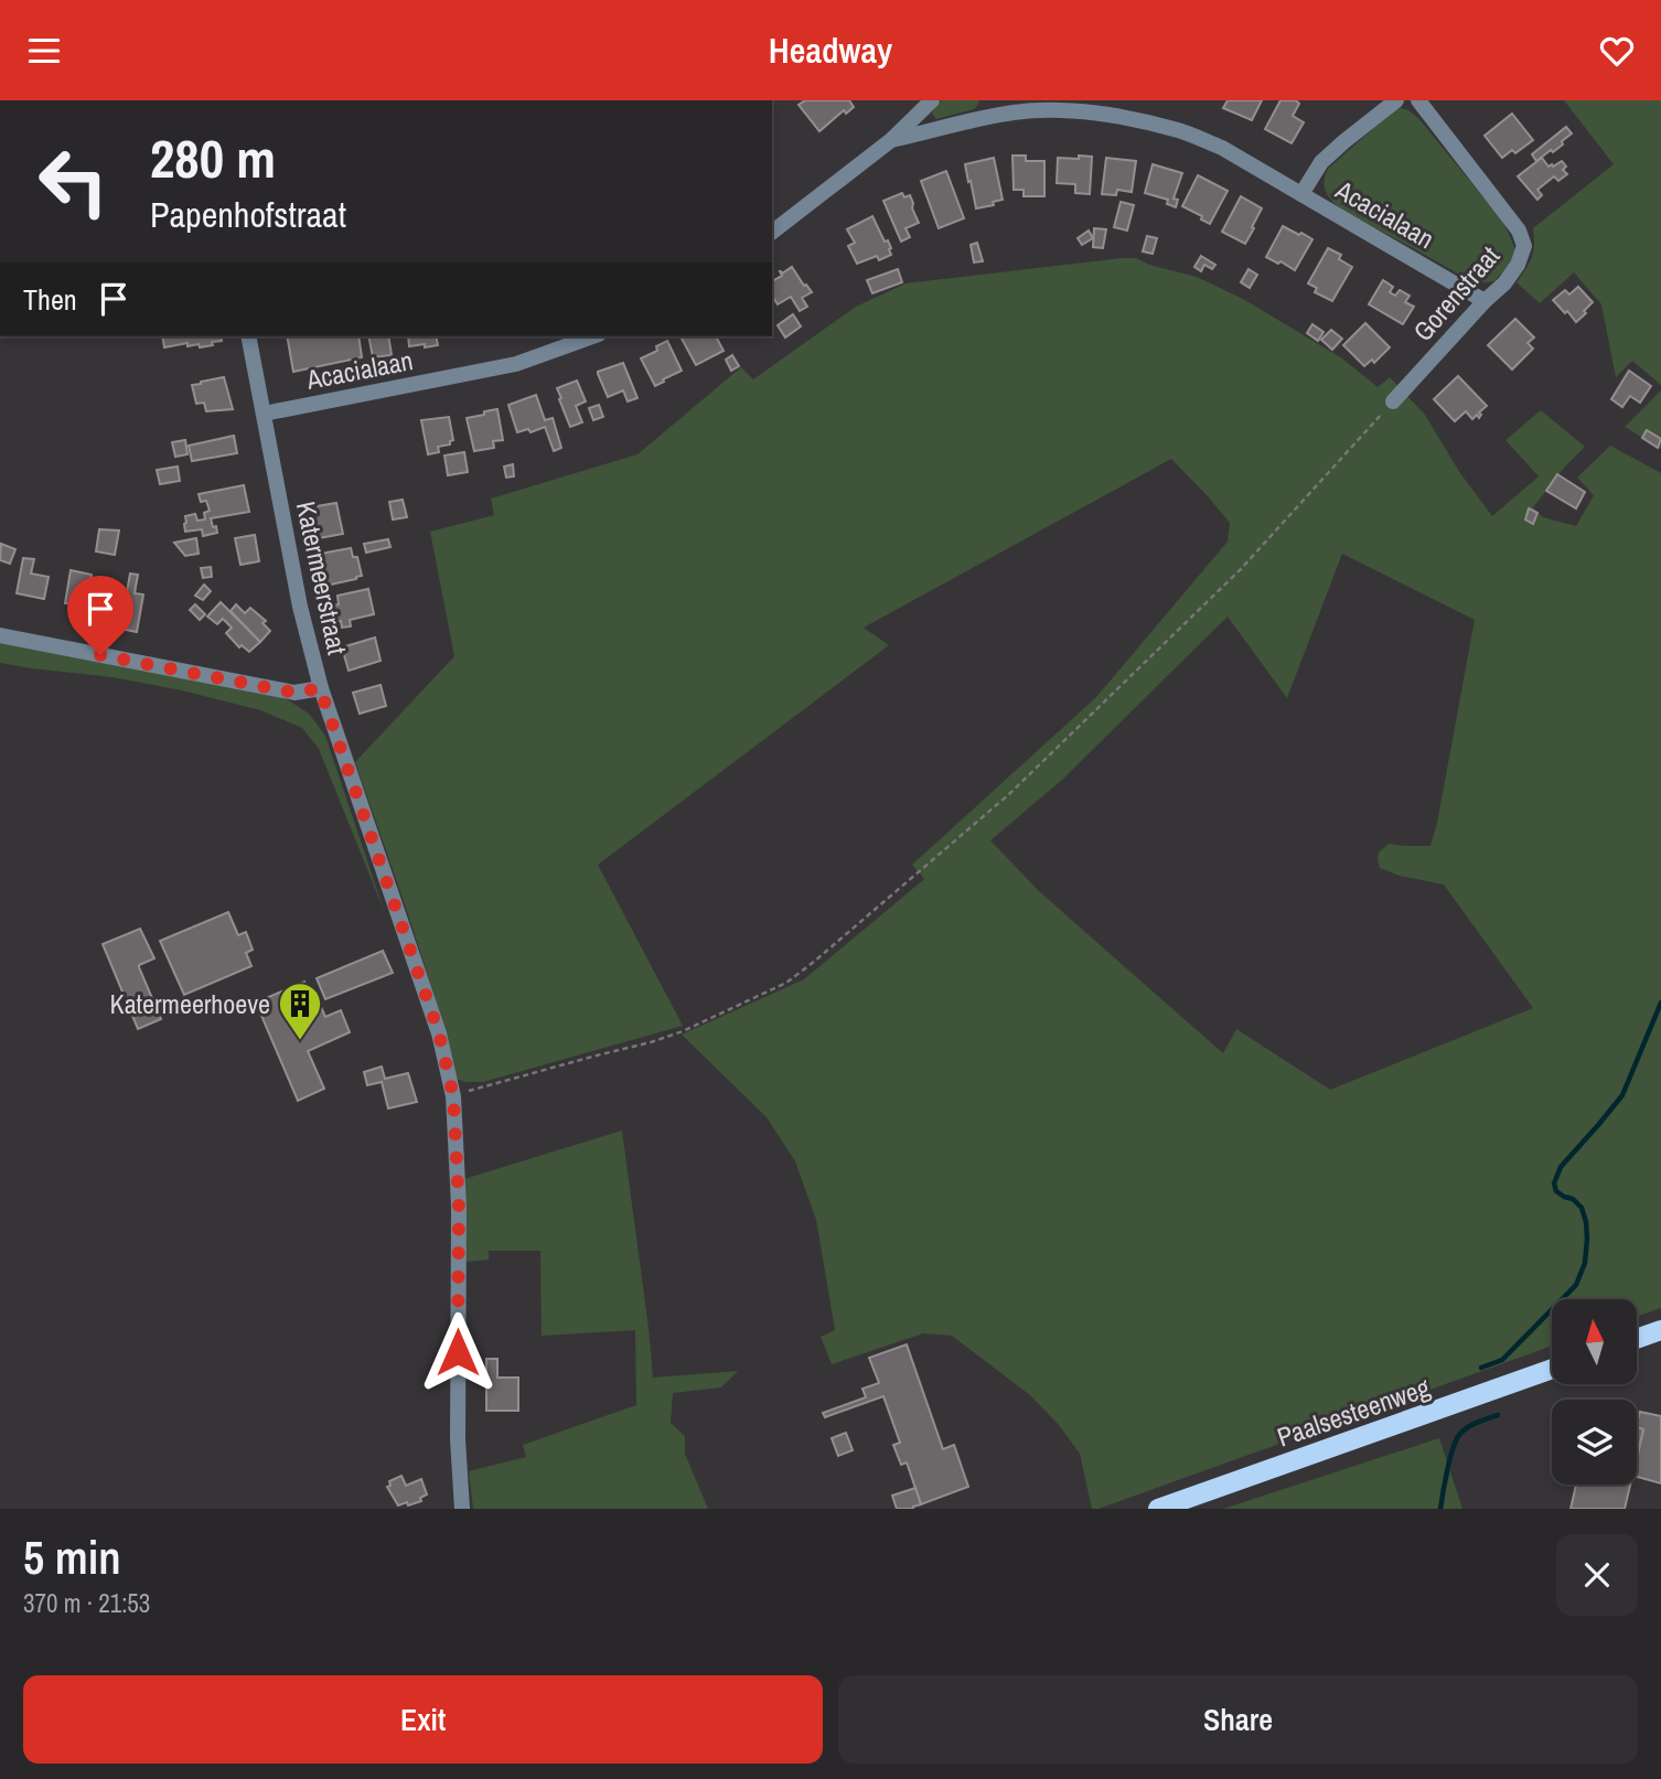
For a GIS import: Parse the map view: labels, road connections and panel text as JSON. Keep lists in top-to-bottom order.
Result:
{
  "streets": {
    "main road": ["Paalsesteenweg"],
    "street": ["Acacialaan", "Gorenstraat", "Katermeerstraat"]
  },
  "crossings": [
    ["Acacialaan", "Gorenstraat"],
    ["Acacialaan", "Katermeerstraat"]
  ],
  "places": {
    "building": ["Katermeerhoeve"]
  },
  "north": "top",
  "page": {
    "header": "Headway",
    "turn": ["280 m", "Papenhofstraat"],
    "then": "Then",
    "heading": ["5 min", "370 m · 21:53"],
    "buttons": ["Exit", "Share"]
  }
}
